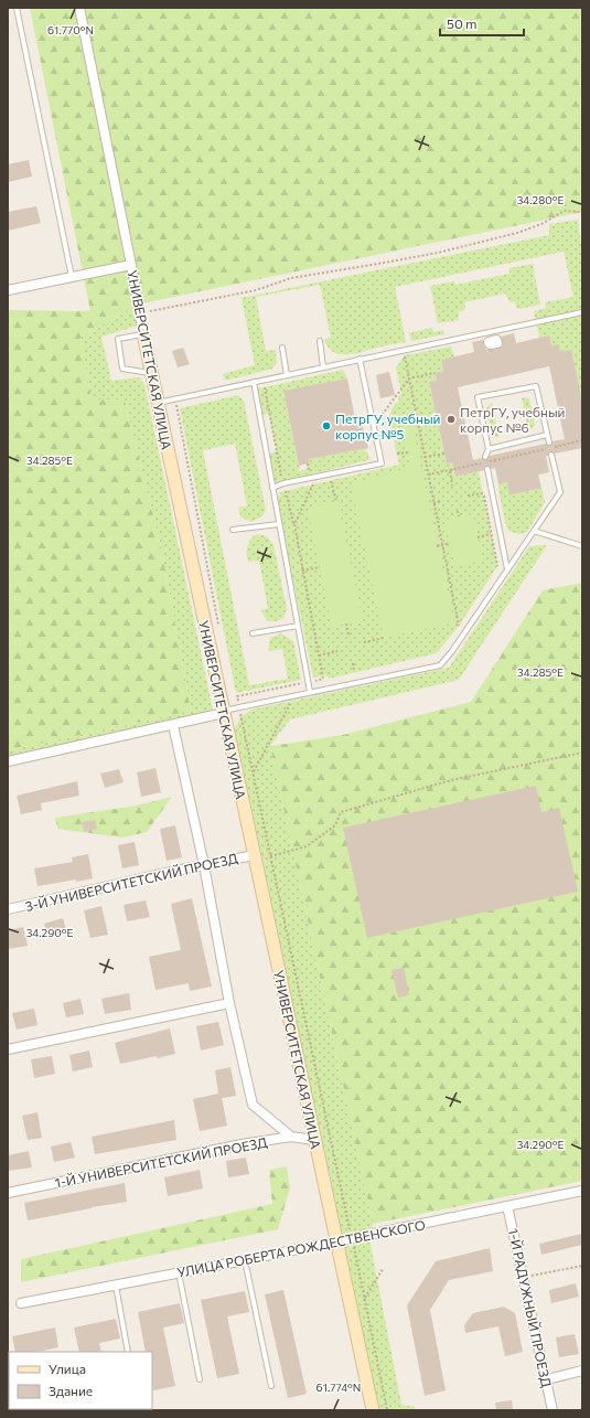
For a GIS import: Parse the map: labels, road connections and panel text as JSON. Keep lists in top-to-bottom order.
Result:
{
  "streets": {
    "street": [
      "УНИВЕРСИТЕТСКАЯ УЛИЦА",
      "3-Й УНИВЕРСИТЕТСКИЙ ПРОЕЗД",
      "1-Й УНИВЕРСИТЕТСКИЙ ПРОЕЗД",
      "УЛИЦА РОБЕРТА РОЖДЕСТВЕНСКОГО",
      "1-Й РАДУЖНЫЙ ПРОЕЗД"
    ]
  },
  "crossings": [
    ["УНИВЕРСИТЕТСКАЯ УЛИЦА", "3-Й УНИВЕРСИТЕТСКИЙ ПРОЕЗД"],
    ["УНИВЕРСИТЕТСКАЯ УЛИЦА", "1-Й УНИВЕРСИТЕТСКИЙ ПРОЕЗД"],
    ["УНИВЕРСИТЕТСКАЯ УЛИЦА", "УЛИЦА РОБЕРТА РОЖДЕСТВЕНСКОГО"],
    ["УЛИЦА РОБЕРТА РОЖДЕСТВЕНСКОГО", "1-Й РАДУЖНЫЙ ПРОЕЗД"]
  ],
  "places": ["ПетрГУ, учебный корпус №6", "ПетрГУ, учебный корпус №5"],
  "legend": ["Улица", "Здание"],
  "scale_bar": "50 m",
  "coordinates": [
    "61.770°N",
    "34.280°E",
    "34.285°E",
    "34.290°E",
    "61.774°N"
  ]
}
